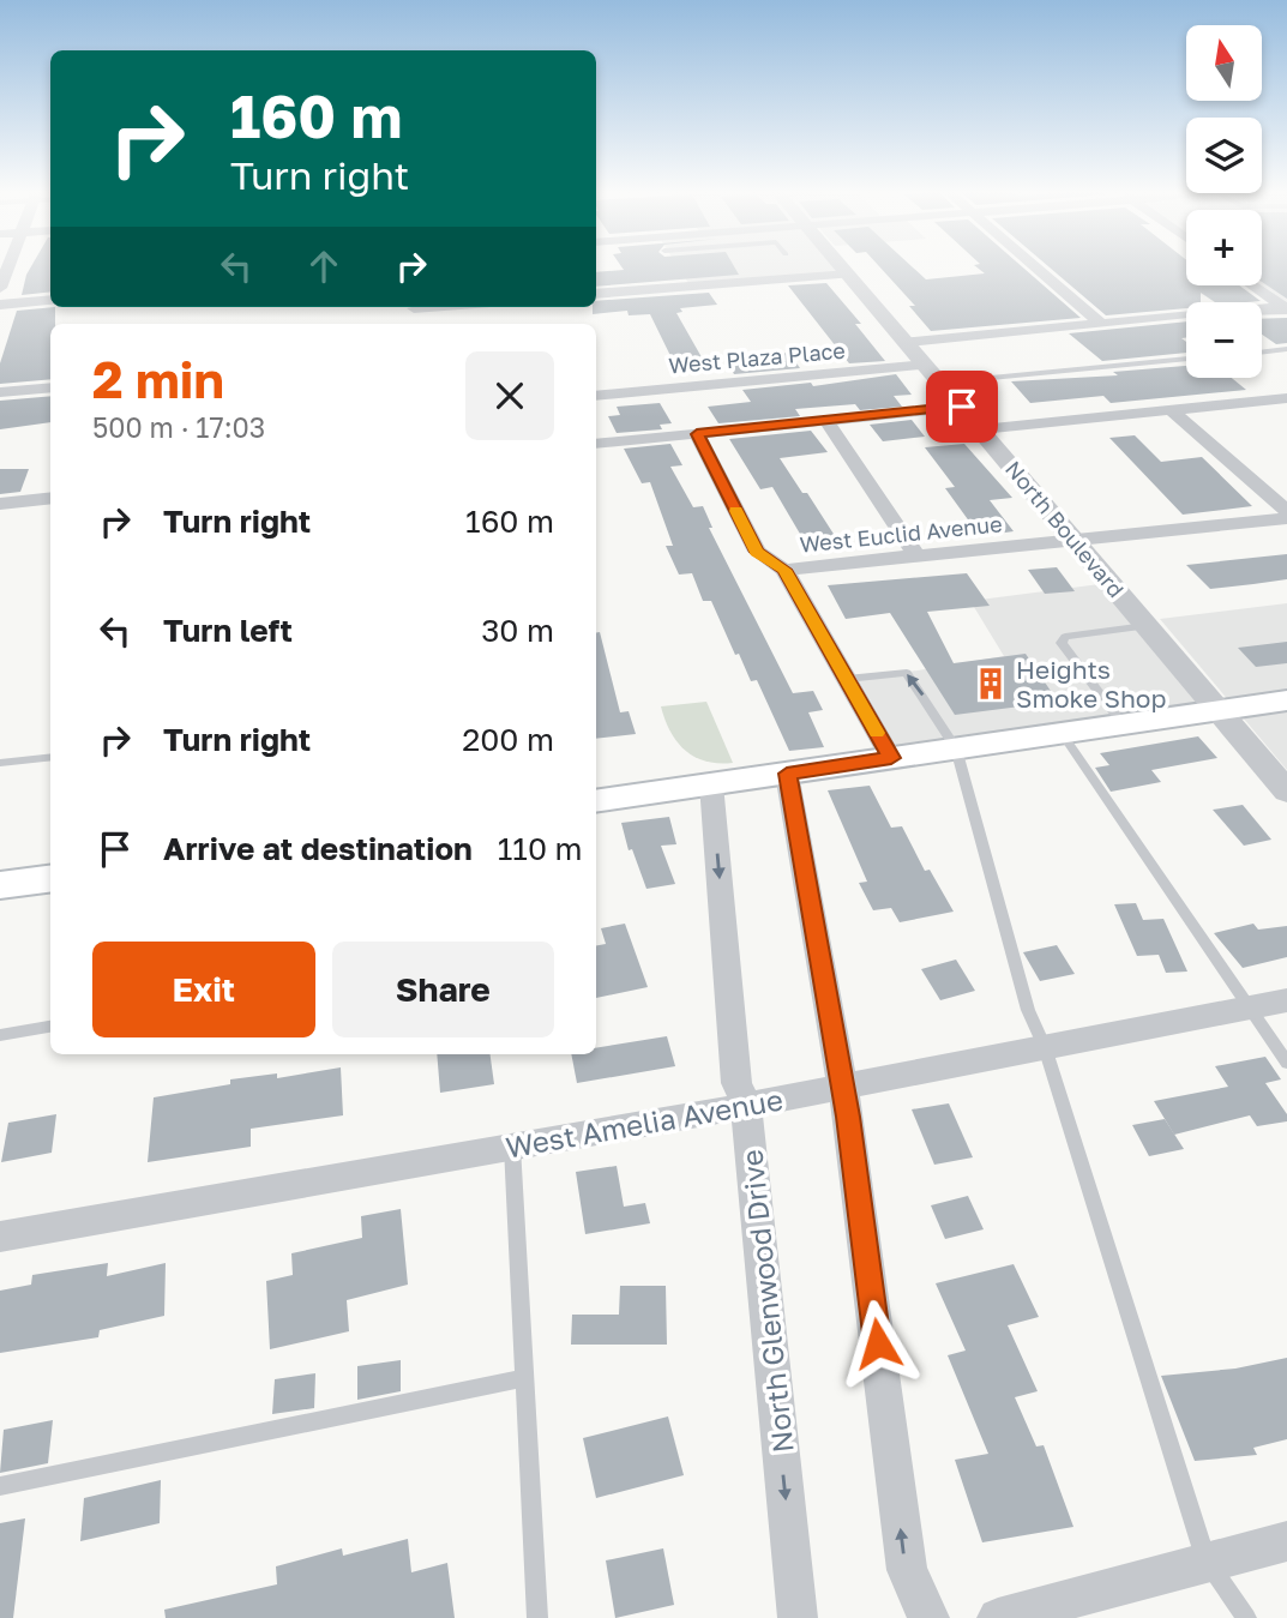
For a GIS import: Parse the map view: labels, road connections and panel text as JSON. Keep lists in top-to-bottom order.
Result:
{
  "streets": {
    "street": [
      "West Plaza Place",
      "North Boulevard",
      "West Euclid Avenue",
      "West Amelia Avenue",
      "North Glenwood Drive"
    ]
  },
  "crossings": [
    ["West Plaza Place", "North Boulevard"],
    ["North Boulevard", "West Euclid Avenue"],
    ["West Amelia Avenue", "North Glenwood Drive"]
  ],
  "places": {
    "building": ["Heights Smoke Shop"]
  },
  "north": "top",
  "page": {
    "map_buttons": ["+", "−"],
    "turn": ["160 m", "Turn right"],
    "heading": ["2 min", "500 m · 17:03"],
    "list": [
      {
        "name": "Turn right",
        "value": "160 m"
      },
      {
        "name": "Turn left",
        "value": "30 m"
      },
      {
        "name": "Turn right",
        "value": "200 m"
      },
      {
        "name": "Arrive at destination",
        "value": "110 m"
      }
    ],
    "buttons": ["Exit", "Share"]
  }
}
